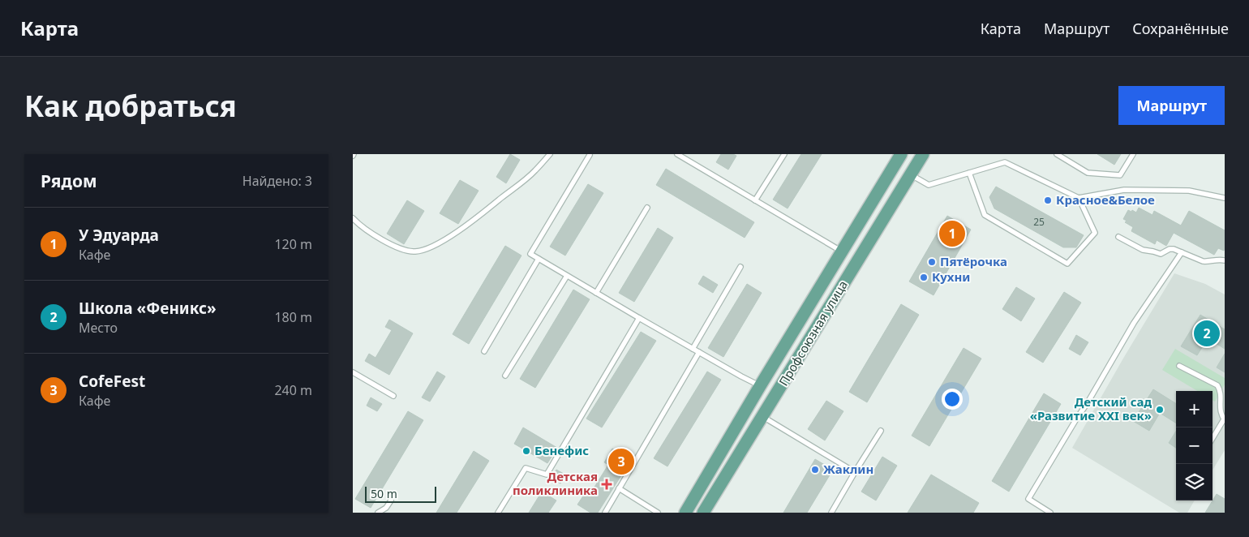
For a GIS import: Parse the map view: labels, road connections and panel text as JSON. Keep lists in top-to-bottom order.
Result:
{
  "streets": {
    "main road": ["Профсоюзная улица"]
  },
  "places": {
    "other": [
      "Красное&Белое",
      "Пятёрочка",
      "Кухни",
      "Детский сад «Развитие XXI век»",
      "Бенефис",
      "Жаклин"
    ],
    "health": ["Детская поликлиника"]
  },
  "house_numbers": ["25"],
  "scale_bar": "50 m",
  "page": {
    "header": "Карта",
    "nav": ["Карта", "Маршрут", "Сохранённые"],
    "buttons": "Маршрут",
    "title": "Как добраться",
    "heading": ["Рядом", "Найдено: 3"],
    "list": [
      {
        "mark": "1",
        "name": "У Эдуарда",
        "note": "Кафе",
        "value": "120 m"
      },
      {
        "mark": "2",
        "name": "Школа «Феникс»",
        "note": "Место",
        "value": "180 m"
      },
      {
        "mark": "3",
        "name": "CofeFest",
        "note": "Кафе",
        "value": "240 m"
      }
    ],
    "pins": ["1", "2", "3"],
    "map_buttons": ["+", "−"],
    "scale": "50 m"
  }
}
